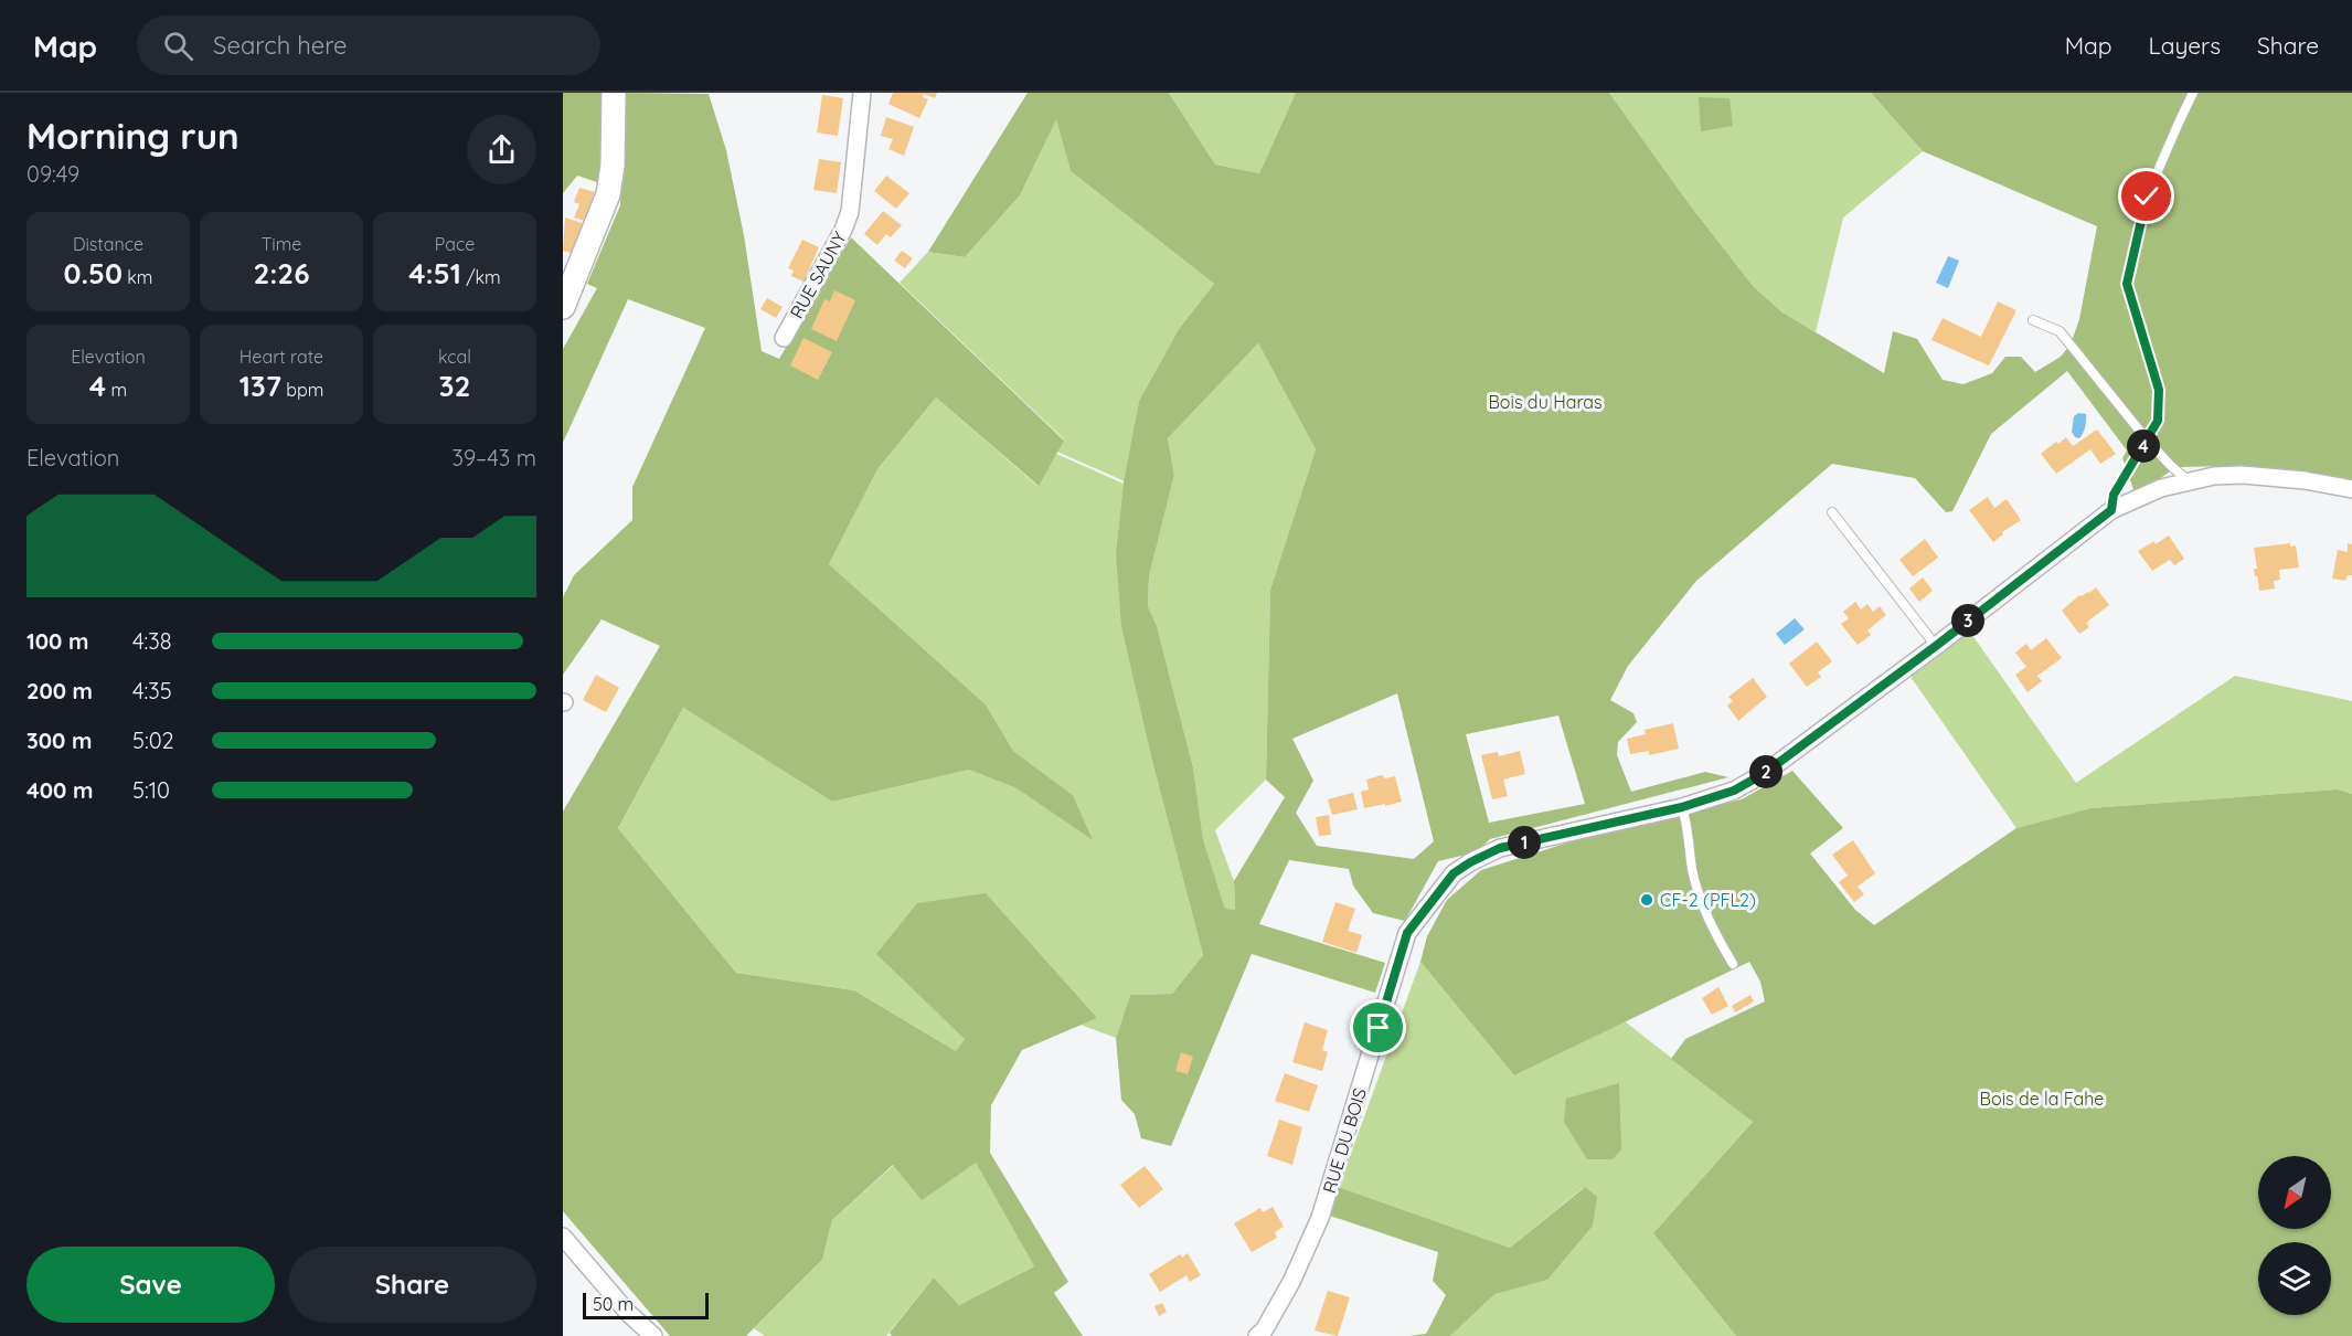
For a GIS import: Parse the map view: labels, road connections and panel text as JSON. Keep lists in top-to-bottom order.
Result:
{
  "streets": {
    "street": ["RUE SAUNY", "RUE DU BOIS"]
  },
  "parks": ["Bois du Haras", "Bois de la Fahe"],
  "places": ["CF-2 (PFL2)"],
  "scale_bar": "50 m",
  "north": "bottom left",
  "page": {
    "header": "Map",
    "search": "Search here",
    "nav": ["Map", "Layers", "Share"],
    "heading": ["Morning run", "09:49"],
    "stats": [
      ["Distance", "0.50 km"],
      ["Time", "2:26"],
      ["Pace", "4:51 /km"],
      ["Elevation", "4 m"],
      ["Heart rate", "137 bpm"],
      ["kcal", "32"]
    ],
    "pins": [
      "4",
      "3",
      "2",
      "1"
    ],
    "chart": ["Elevation", "39–43 m"],
    "list": [
      {
        "name": "100 m",
        "note": "4:38"
      },
      {
        "name": "200 m",
        "note": "4:35"
      },
      {
        "name": "300 m",
        "note": "5:02"
      },
      {
        "name": "400 m",
        "note": "5:10"
      }
    ],
    "buttons": ["Save", "Share"],
    "scale": "50 m"
  }
}
